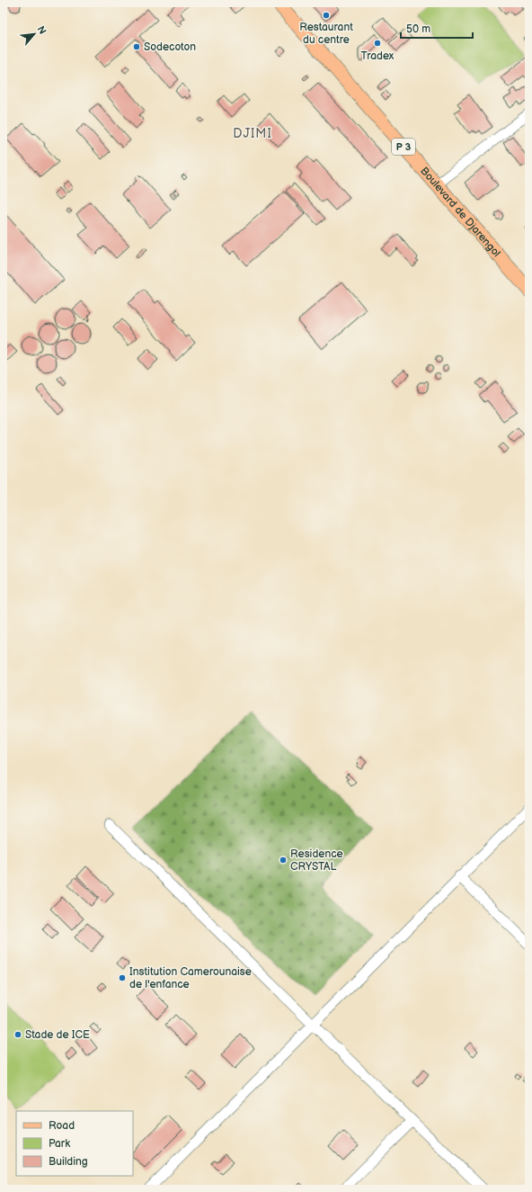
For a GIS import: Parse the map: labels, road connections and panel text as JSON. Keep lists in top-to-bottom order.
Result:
{
  "streets": {
    "main road": ["P 3", "Boulevard de Djarengol"]
  },
  "districts": ["DJIMI"],
  "places": [
    "Restaurant du centre",
    "Tradex",
    "Sodecoton",
    "Residence CRYSTAL",
    "Institution Camerounaise de l'enfance",
    "Stade de ICE"
  ],
  "legend": ["Road", "Park", "Building"],
  "scale_bar": "50 m",
  "north": "top right"
}
